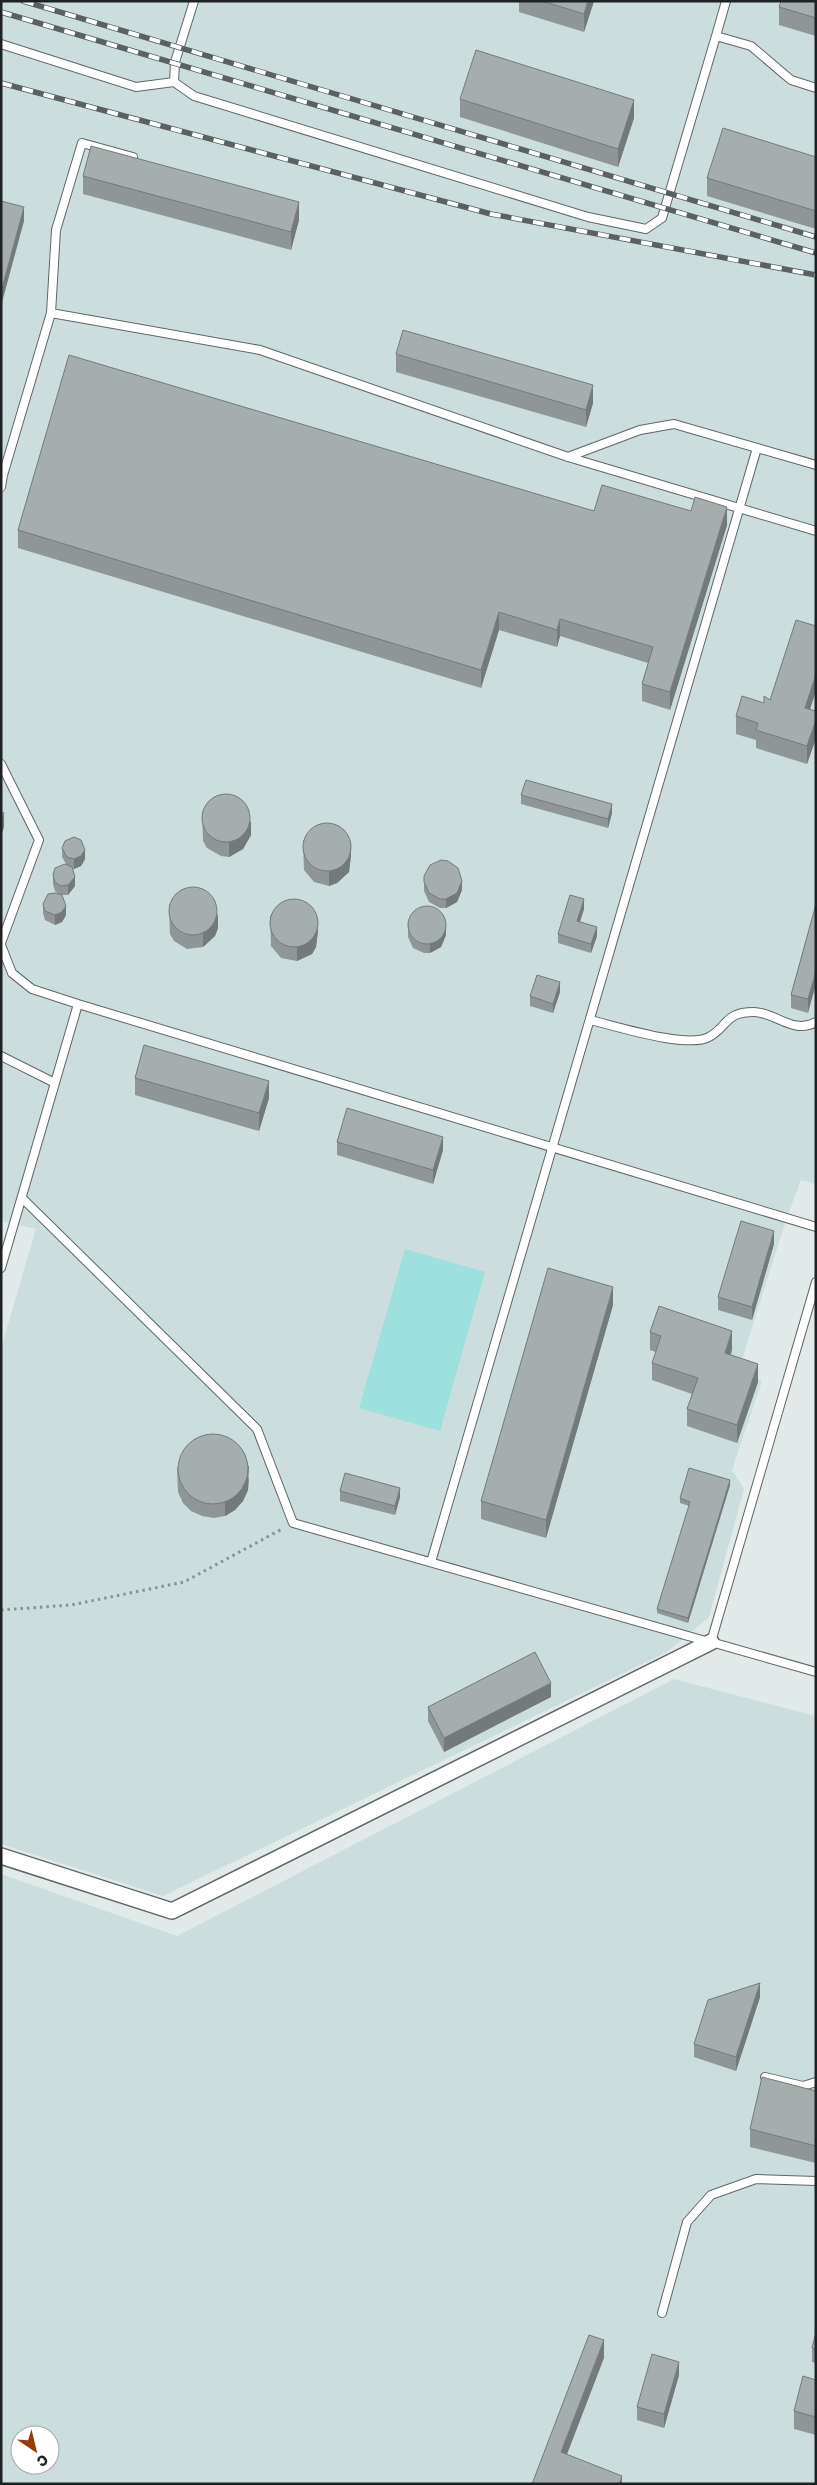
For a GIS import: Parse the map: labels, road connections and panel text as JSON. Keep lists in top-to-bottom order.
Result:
{
  "north": "bottom right"
}
